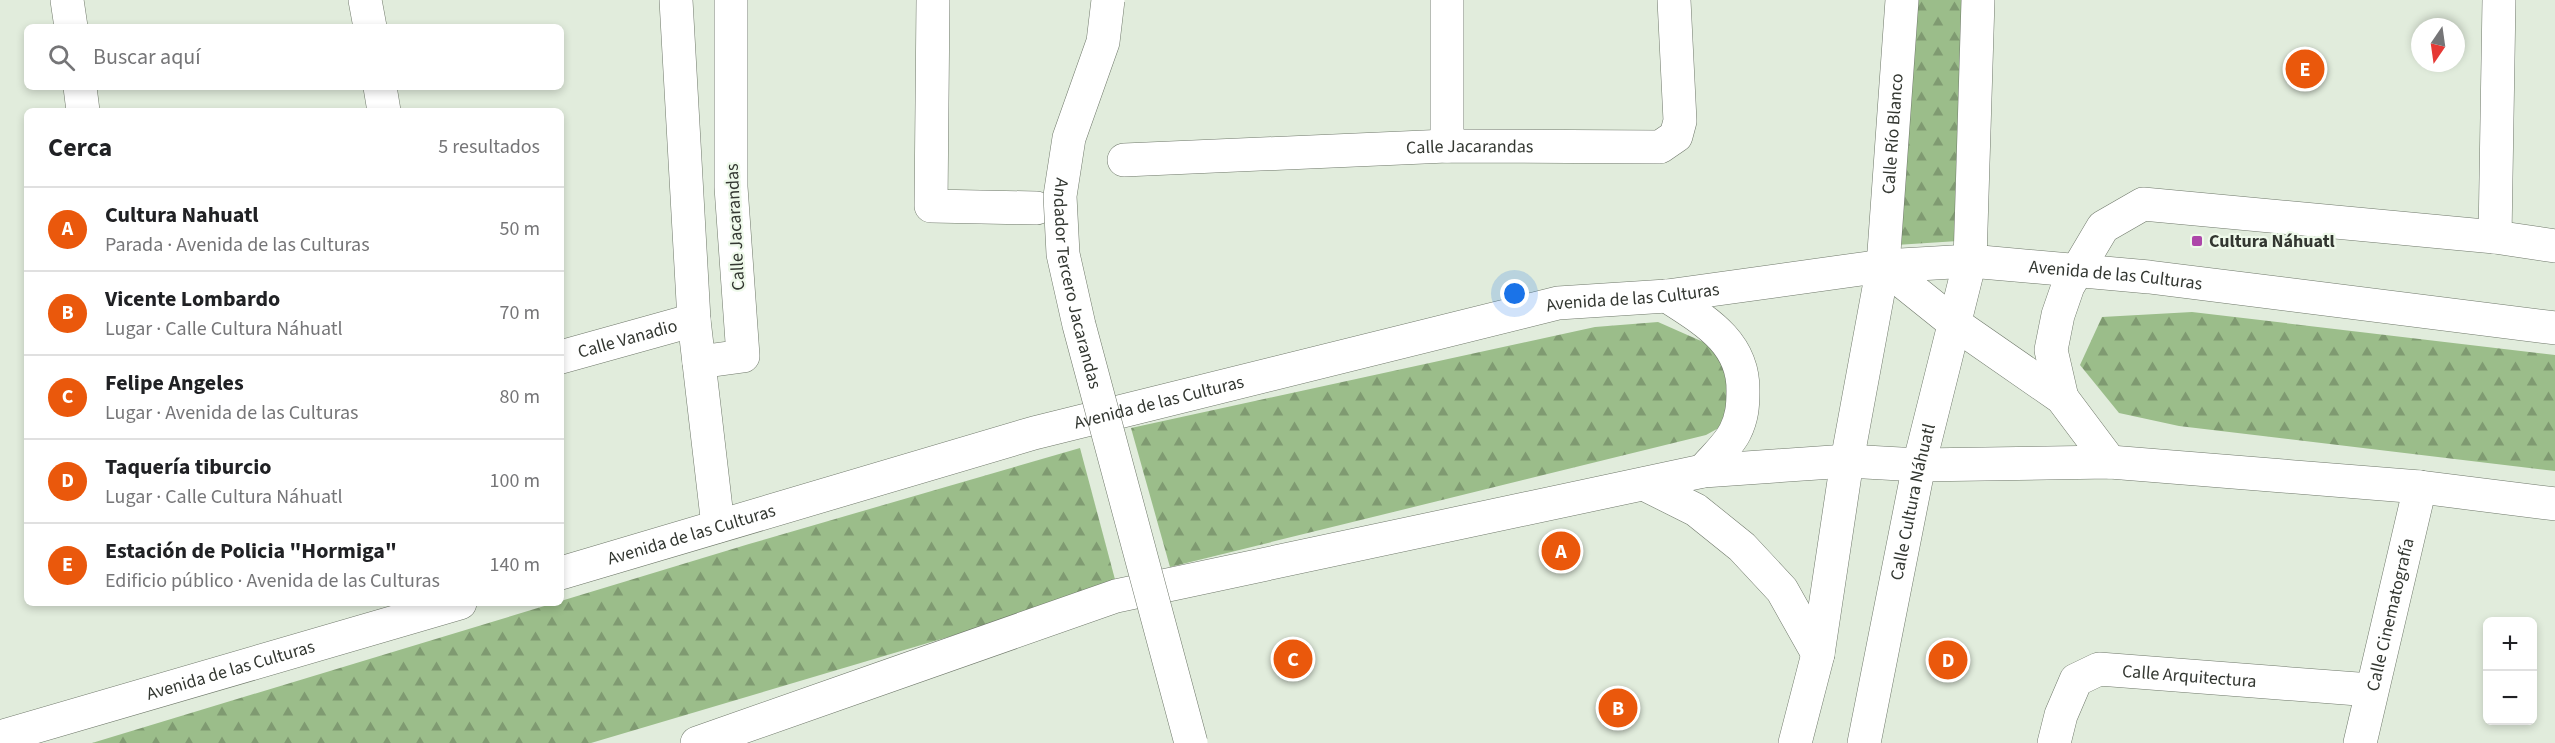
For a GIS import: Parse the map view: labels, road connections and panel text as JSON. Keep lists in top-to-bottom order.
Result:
{
  "streets": {
    "street": [
      "Calle Río Blanco",
      "Calle Jacarandas",
      "Avenida de las Culturas",
      "Andador Tercero Jacarandas",
      "Calle Vanadio",
      "Calle Cultura Náhuatl",
      "Calle Cinematografía",
      "Calle Arquitectura"
    ]
  },
  "crossings": [
    ["Calle Río Blanco", "Avenida de las Culturas"],
    ["Avenida de las Culturas", "Calle Cultura Náhuatl"],
    ["Calle Cinematografía", "Calle Arquitectura"]
  ],
  "places": {
    "transit": ["Cultura Náhuatl"]
  },
  "north": "bottom",
  "page": {
    "search": "Buscar aquí",
    "pins": [
      "E",
      "A",
      "C",
      "D",
      "B"
    ],
    "heading": ["Cerca", "5 resultados"],
    "list": [
      {
        "mark": "A",
        "name": "Cultura Nahuatl",
        "note": "Parada · Avenida de las Culturas",
        "value": "50 m"
      },
      {
        "mark": "B",
        "name": "Vicente Lombardo",
        "note": "Lugar · Calle Cultura Náhuatl",
        "value": "70 m"
      },
      {
        "mark": "C",
        "name": "Felipe Angeles",
        "note": "Lugar · Avenida de las Culturas",
        "value": "80 m"
      },
      {
        "mark": "D",
        "name": "Taquería tiburcio",
        "note": "Lugar · Calle Cultura Náhuatl",
        "value": "100 m"
      },
      {
        "mark": "E",
        "name": "Estación de Policia \"Hormiga\"",
        "note": "Edificio público · Avenida de las Culturas",
        "value": "140 m"
      }
    ],
    "map_buttons": ["+", "−"]
  }
}
